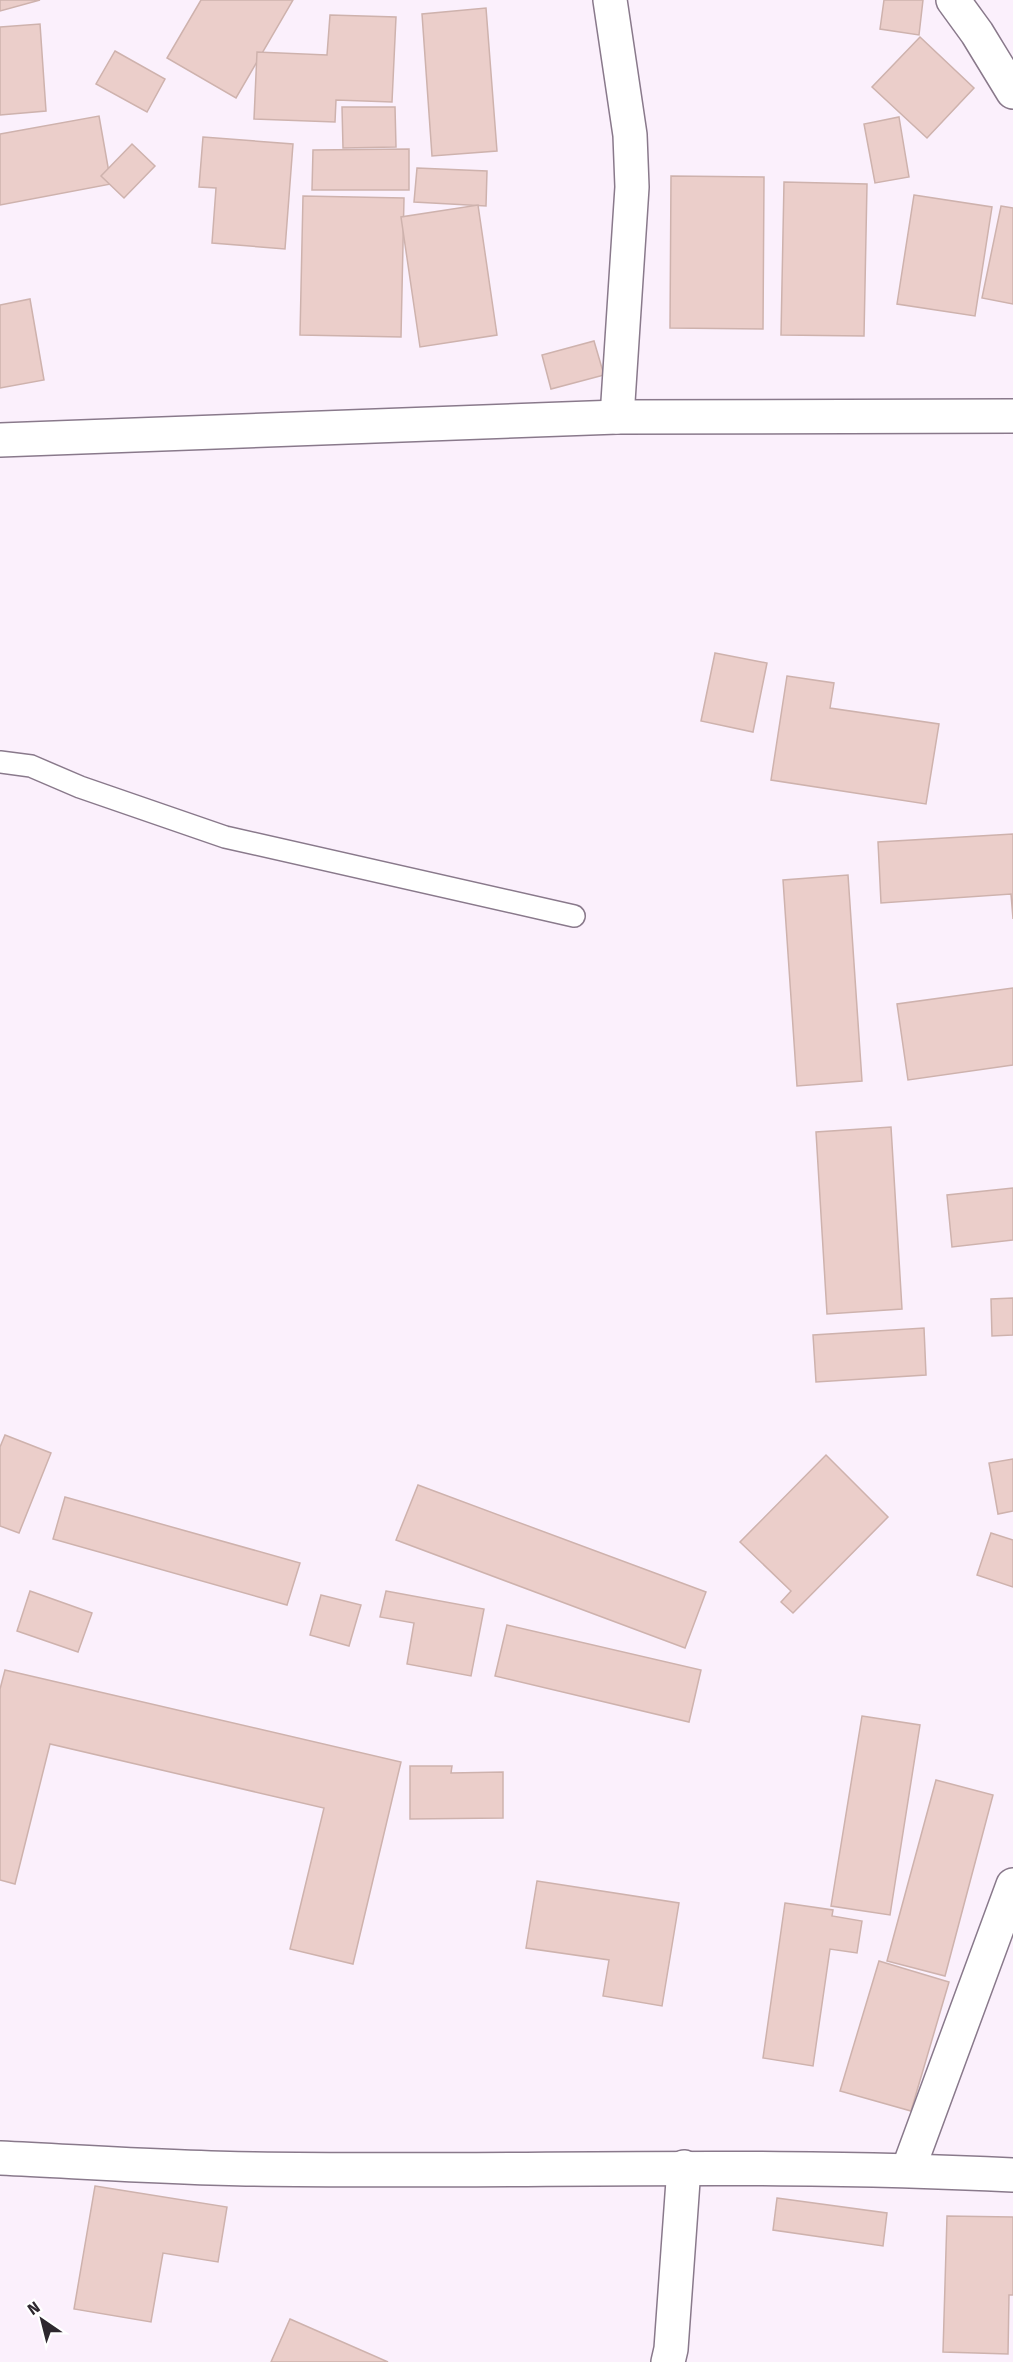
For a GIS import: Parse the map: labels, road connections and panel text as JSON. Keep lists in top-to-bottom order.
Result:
{
  "north": "top left"
}
